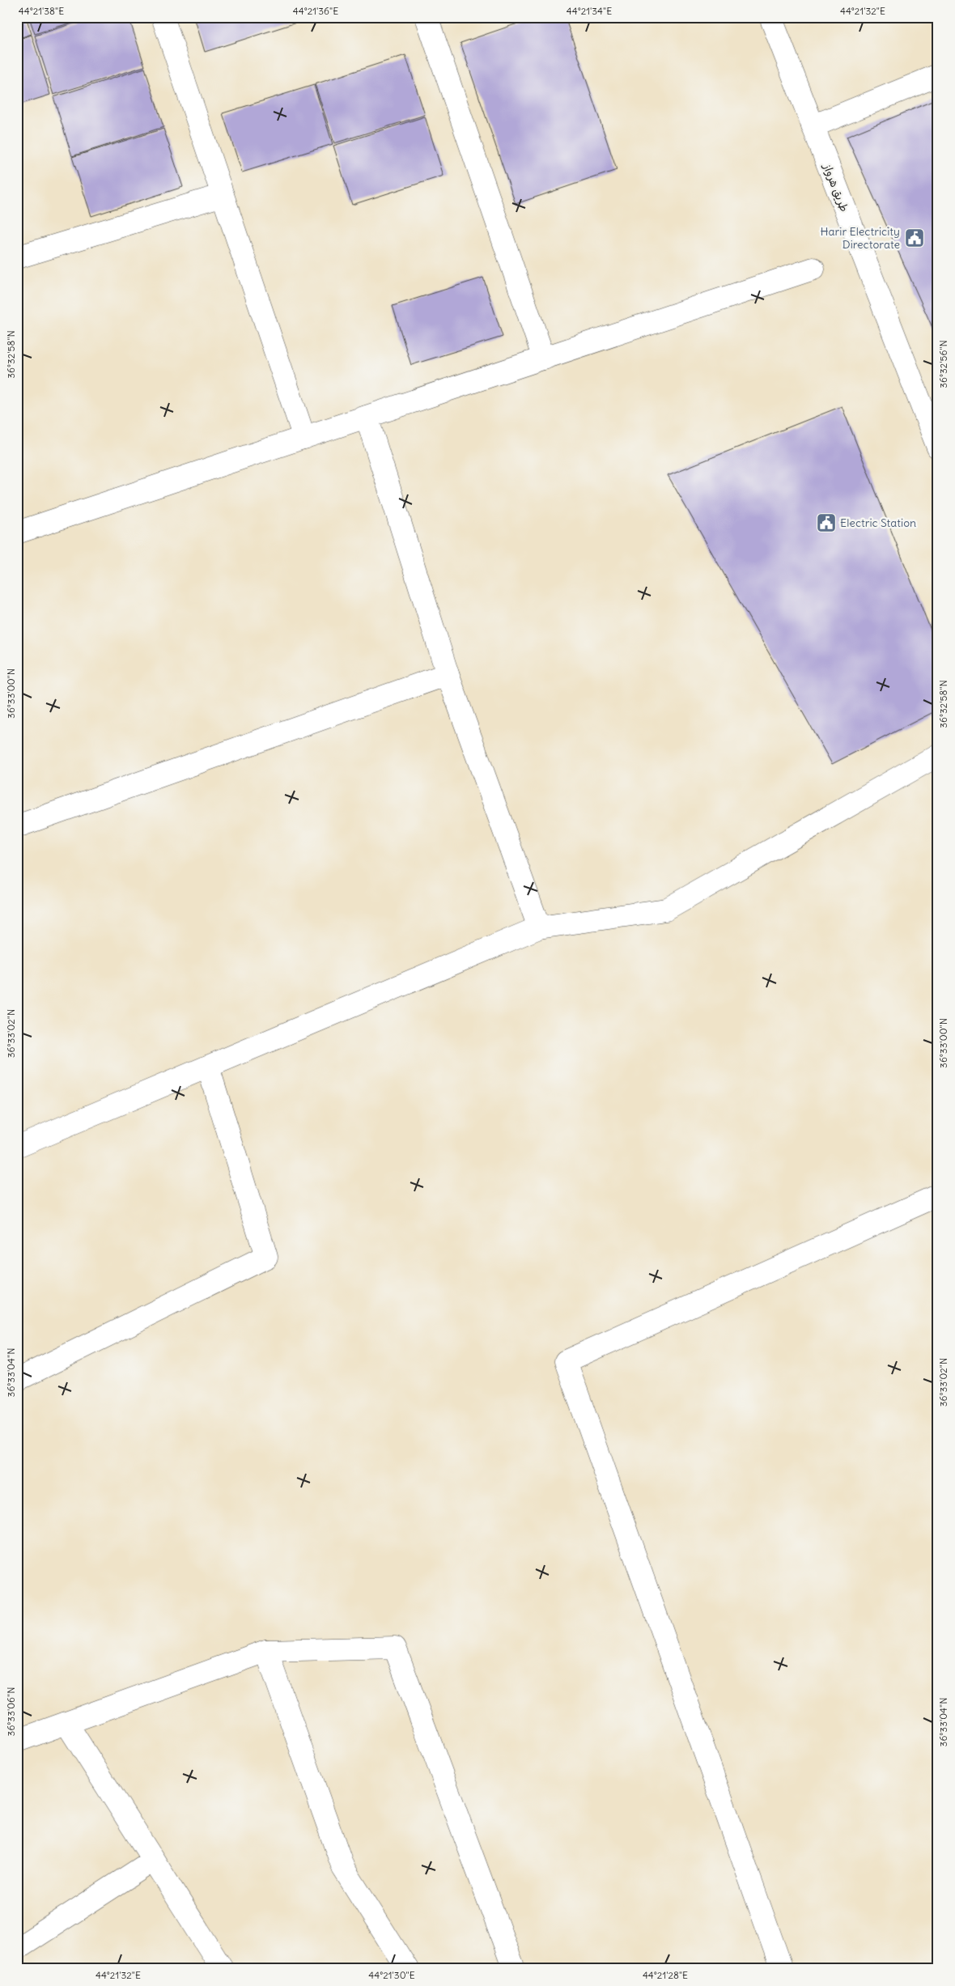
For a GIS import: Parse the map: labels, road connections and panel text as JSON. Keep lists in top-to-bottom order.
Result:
{
  "streets": {
    "street": ["طريق هرواز"]
  },
  "places": {
    "public building": ["Harir Electricity Directorate", "Electric Station"]
  },
  "coordinates": [
    "44°21'38\"E",
    "44°21'36\"E",
    "44°21'34\"E",
    "44°21'32\"E",
    "36°32'58\"N",
    "36°32'56\"N",
    "36°33'00\"N",
    "36°33'02\"N",
    "36°33'04\"N",
    "36°33'06\"N",
    "44°21'30\"E",
    "44°21'28\"E"
  ]
}
